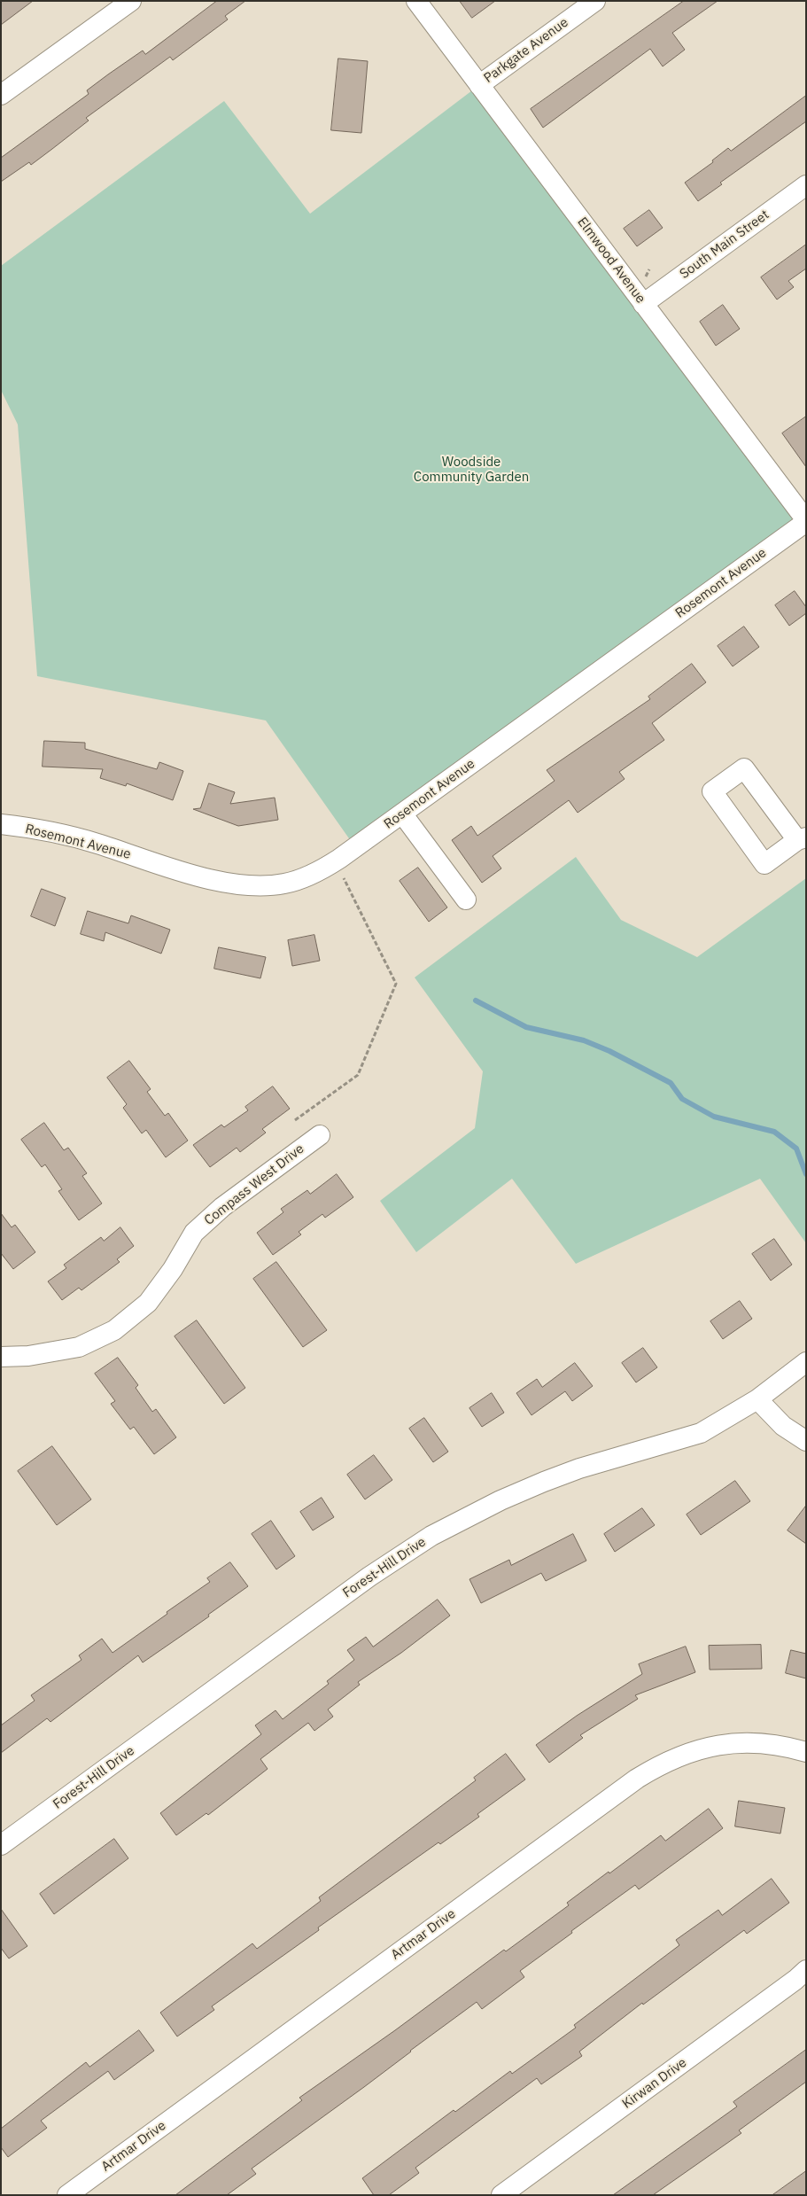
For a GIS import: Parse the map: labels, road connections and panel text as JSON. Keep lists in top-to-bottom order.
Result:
{
  "streets": {
    "street": [
      "Parkgate Avenue",
      "South Main Street",
      "Elmwood Avenue",
      "Rosemont Avenue",
      "Compass West Drive",
      "Forest-Hill Drive",
      "Artmar Drive",
      "Kirwan Drive"
    ]
  },
  "crossings": [
    ["Parkgate Avenue", "Elmwood Avenue"],
    ["South Main Street", "Elmwood Avenue"],
    ["Elmwood Avenue", "Rosemont Avenue"]
  ],
  "parks": ["Woodside Community Garden"]
}
